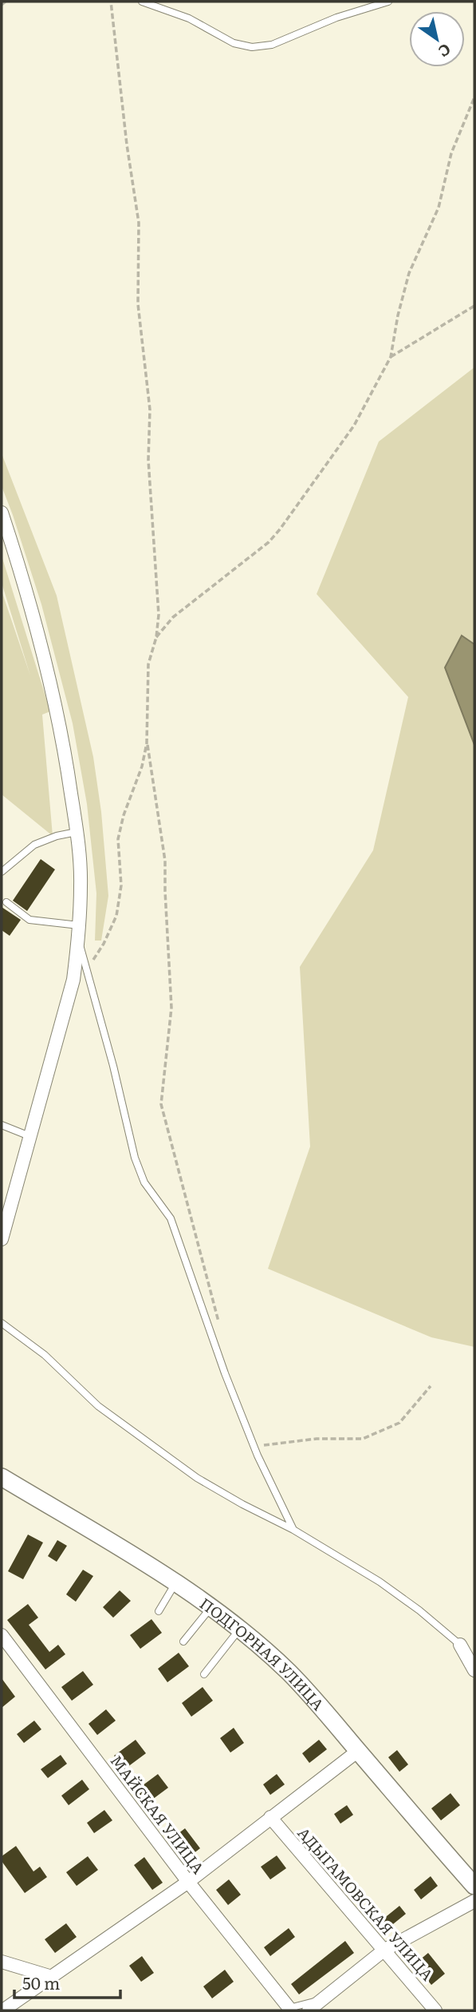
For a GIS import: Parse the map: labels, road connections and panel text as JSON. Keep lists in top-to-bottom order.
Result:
{
  "streets": {
    "street": ["ПОДГОРНАЯ УЛИЦА", "МАЙСКАЯ УЛИЦА", "АДЫГАМОВСКАЯ УЛИЦА"]
  },
  "scale_bar": "50 m",
  "north": "bottom right"
}
